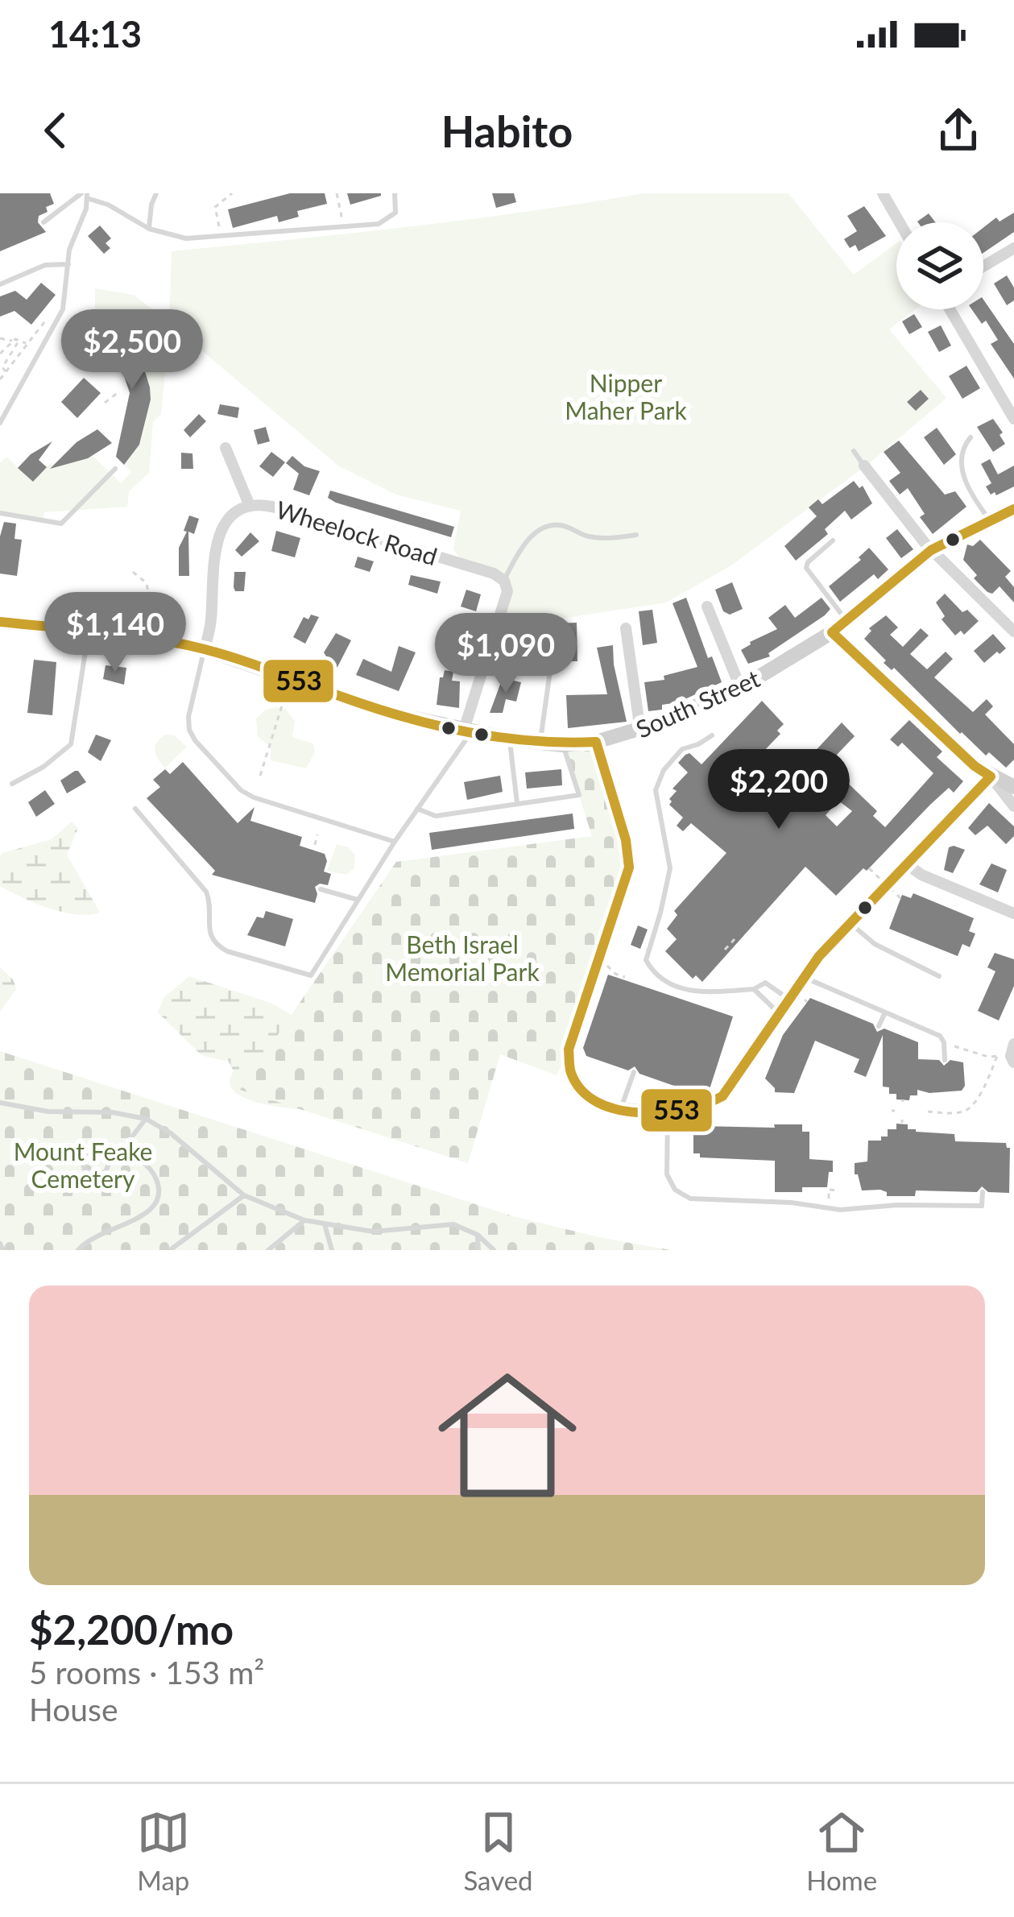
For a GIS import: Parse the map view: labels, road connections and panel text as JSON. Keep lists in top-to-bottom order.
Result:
{
  "streets": {
    "main road": ["South Street"],
    "street": ["Wheelock Road"]
  },
  "crossings": [
    ["Wheelock Road", "South Street"]
  ],
  "parks": ["Nipper Maher Park", "Beth Israel Memorial Park", "Mount Feake Cemetery"],
  "lines": ["transit line 553"],
  "page": {
    "status": "14:13",
    "header": "Habito",
    "price": [
      "$2,500",
      "$1,140",
      "$1,090",
      "$2,200"
    ],
    "list": [
      {
        "name": "$2,200/mo",
        "note": "5 rooms · 153 m² · House"
      }
    ],
    "tabs": ["Map", "Saved", "Home"]
  }
}
